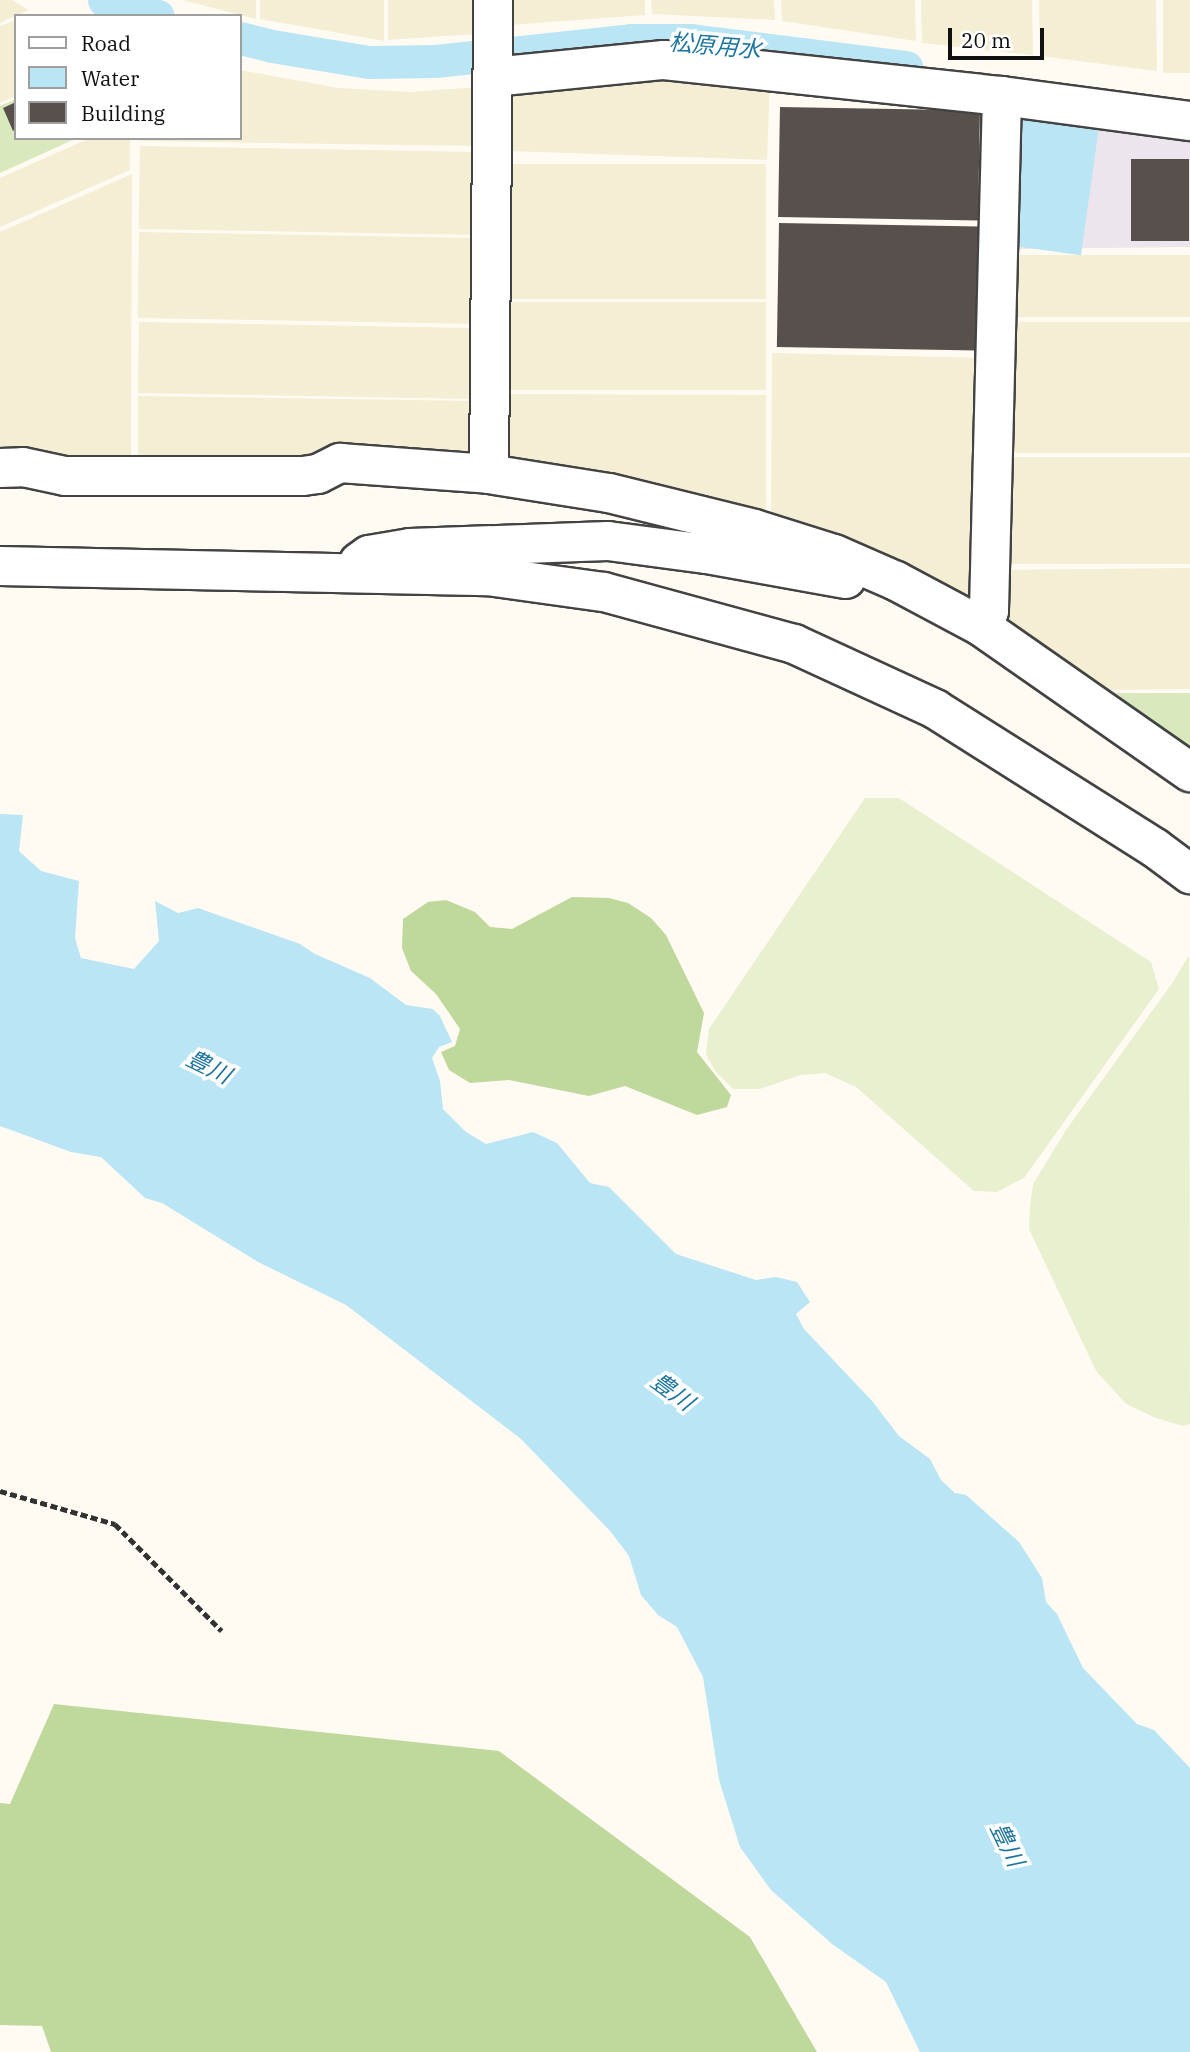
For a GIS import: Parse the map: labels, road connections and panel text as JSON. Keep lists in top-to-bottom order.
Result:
{
  "water": ["松原用水", "豊川"],
  "legend": ["Road", "Water", "Building"],
  "scale_bar": "20 m"
}
